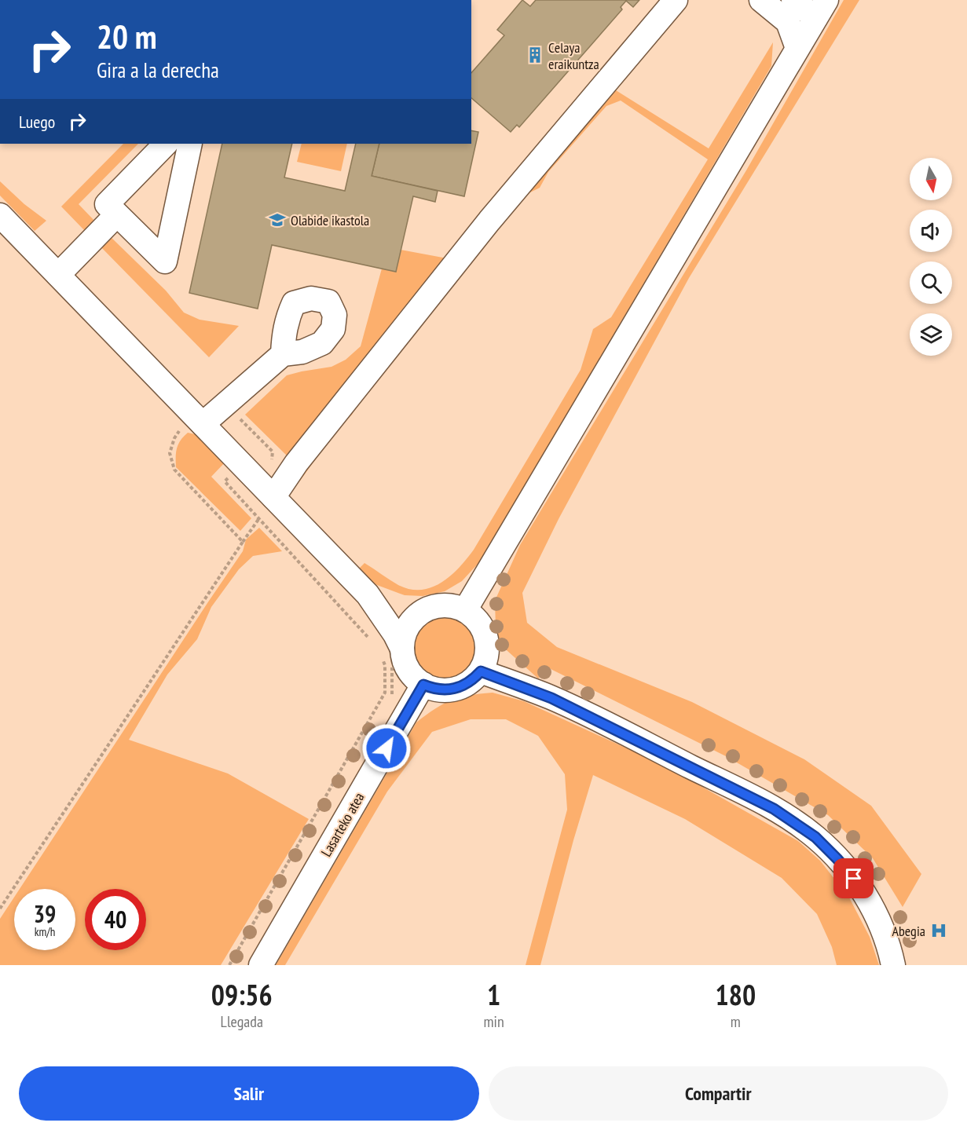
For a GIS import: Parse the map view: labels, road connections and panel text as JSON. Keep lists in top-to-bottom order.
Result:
{
  "streets": {
    "street": ["Lasarteko atea"]
  },
  "places": {
    "building": ["Celaya eraikuntza"],
    "school or university": ["Olabide ikastola"],
    "hospital": ["Abegia"]
  },
  "north": "bottom",
  "page": {
    "turn": ["20 m", "Gira a la derecha"],
    "then": "Luego",
    "speed": "39 km/h",
    "limit": "40",
    "eta": [
      "09:56",
      "Llegada",
      "1",
      "min",
      "180",
      "m"
    ],
    "buttons": ["Salir", "Compartir"]
  }
}
